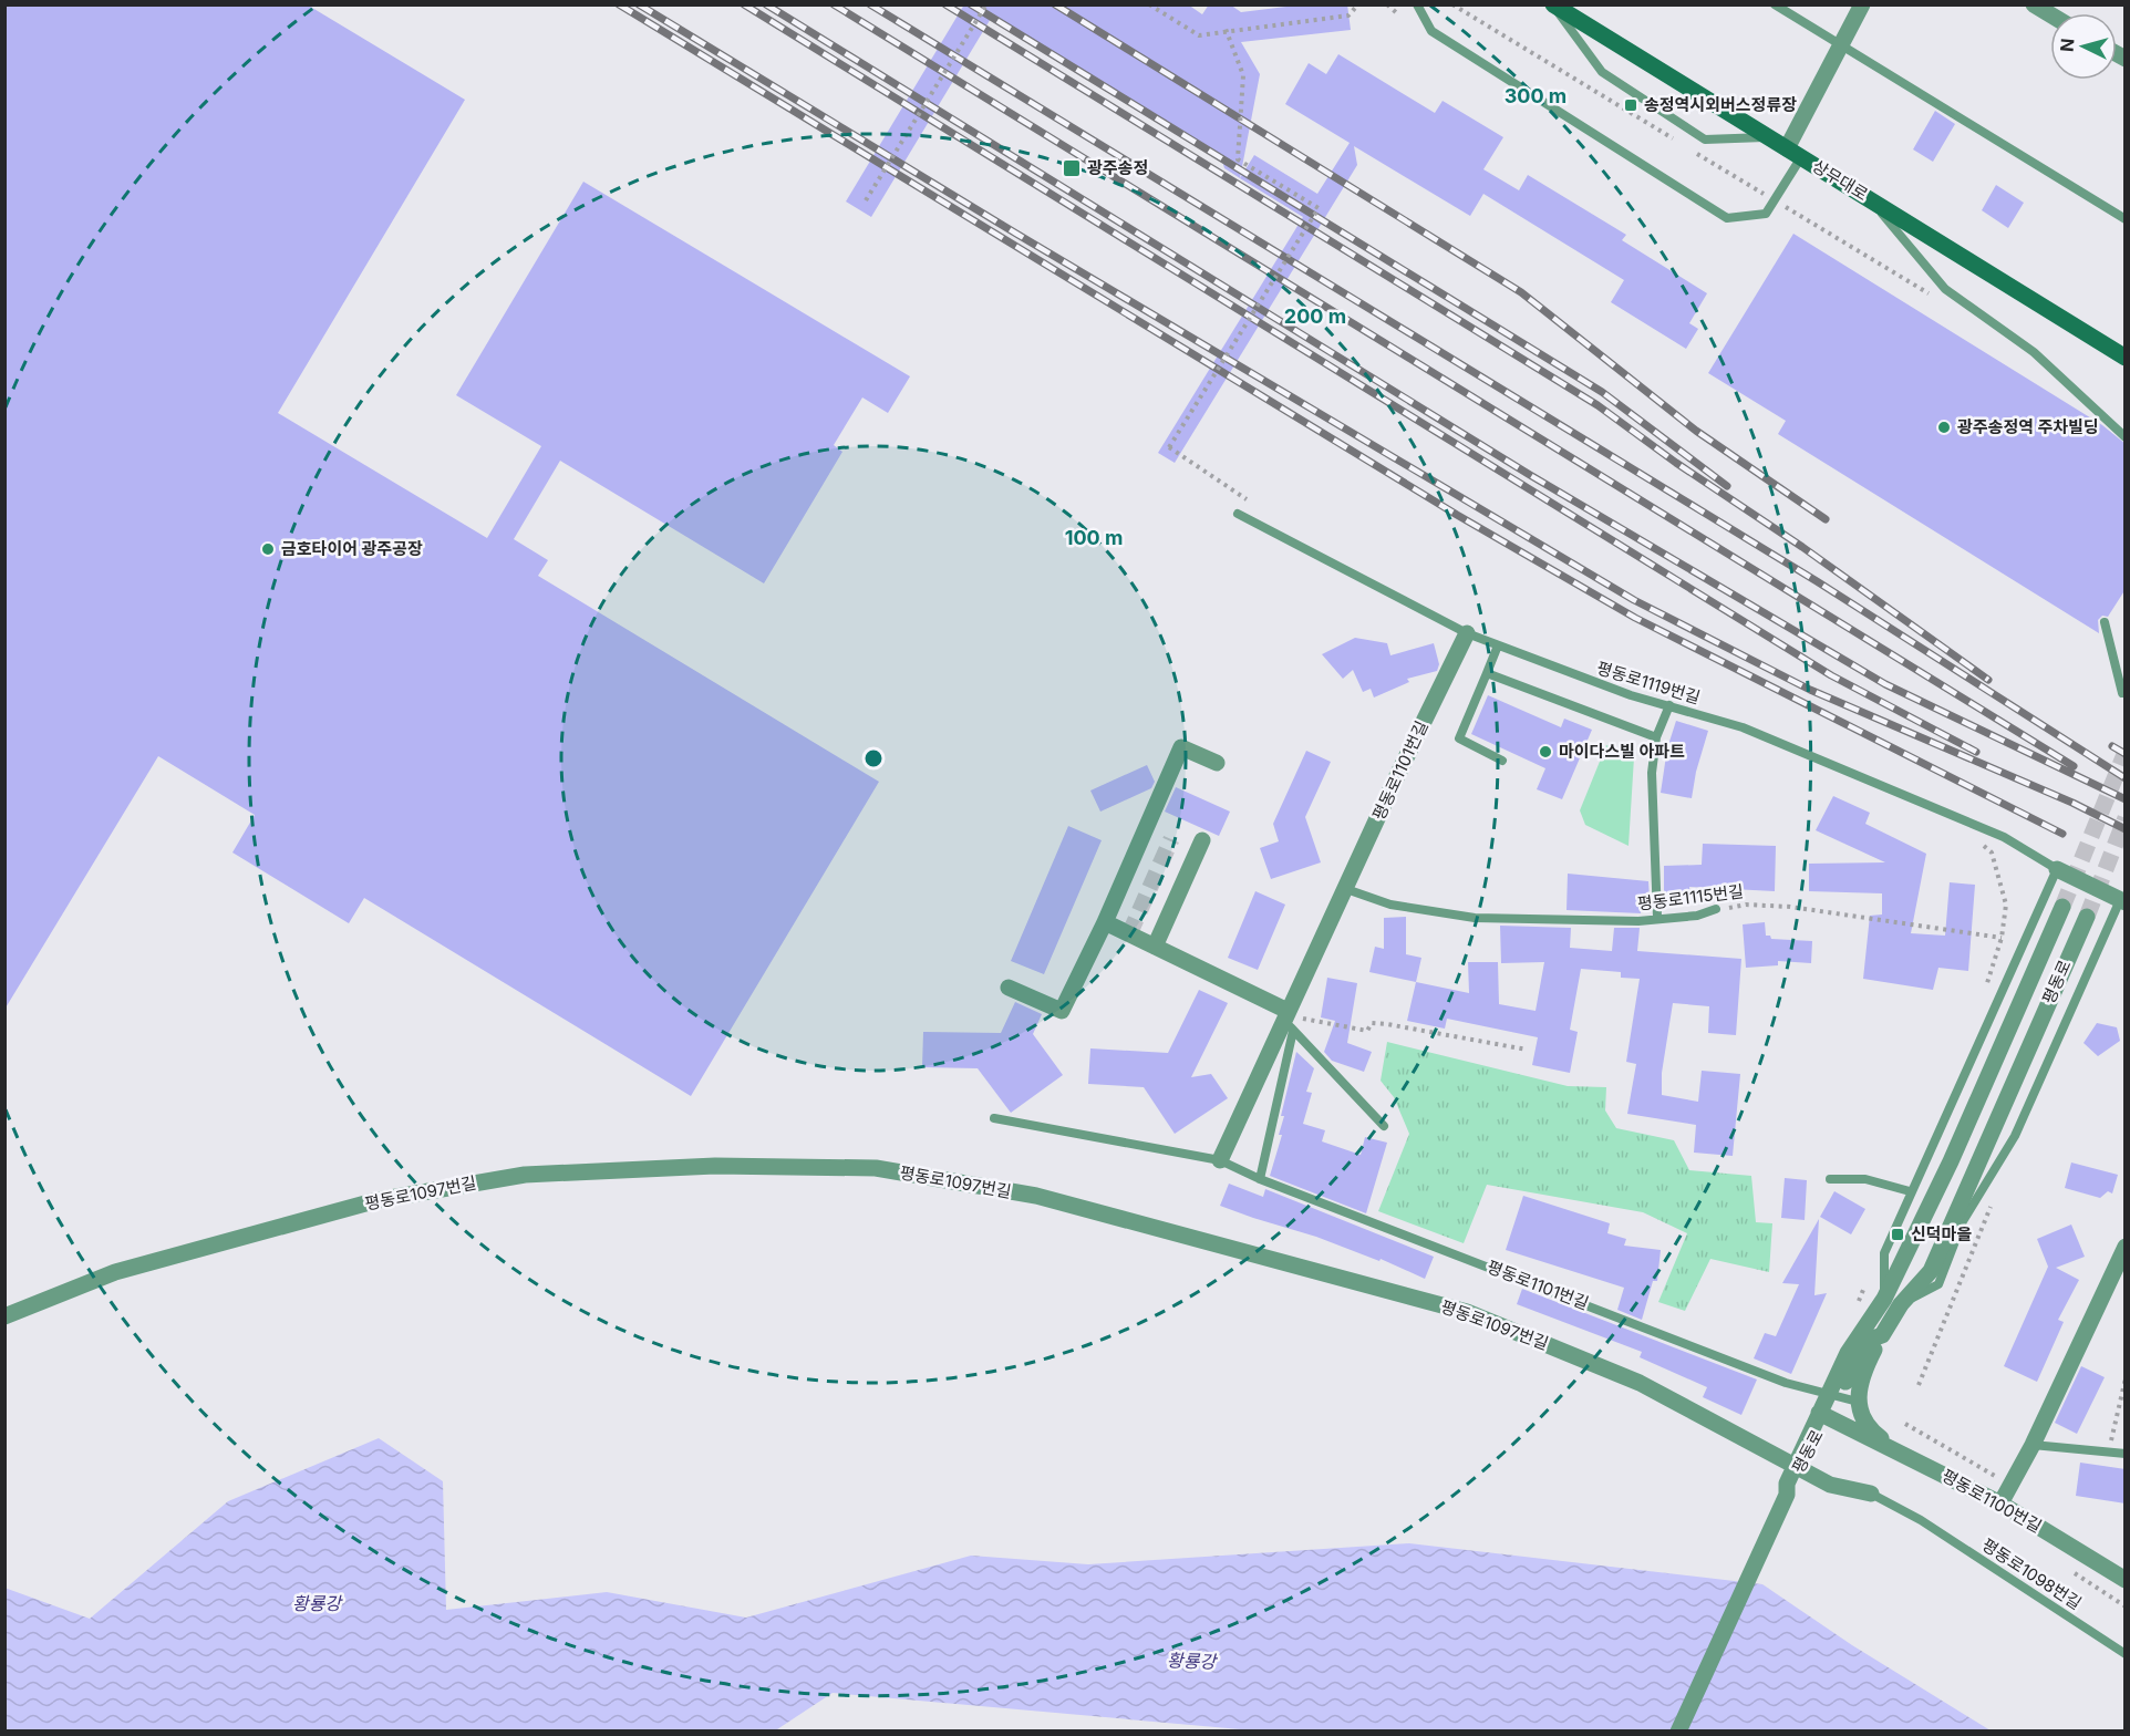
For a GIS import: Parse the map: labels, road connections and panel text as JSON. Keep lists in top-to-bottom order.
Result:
{
  "streets": {
    "main road": ["상무대로"],
    "street": [
      "평동로1101번길",
      "평동로",
      "평동로1097번길",
      "평동로1100번길"
    ],
    "lane": ["평동로1119번길", "평동로1115번길", "평동로1098번길"]
  },
  "crossings": [
    ["평동로1119번길", "평동로1101번길"],
    ["평동로1101번길", "평동로1115번길"],
    ["평동로1101번길", "평동로"],
    ["평동로", "평동로1097번길"],
    ["평동로", "평동로1100번길"],
    ["평동로1097번길", "평동로1098번길"]
  ],
  "water": ["황룡강"],
  "places": {
    "transit": ["송정역시외버스정류장", "광주송정", "신덕마을"],
    "other": ["광주송정역 주차빌딩", "금호타이어 광주공장", "마이다스빌 아파트"]
  },
  "north": "left",
  "rings": ["300 m", "200 m", "100 m"]
}
